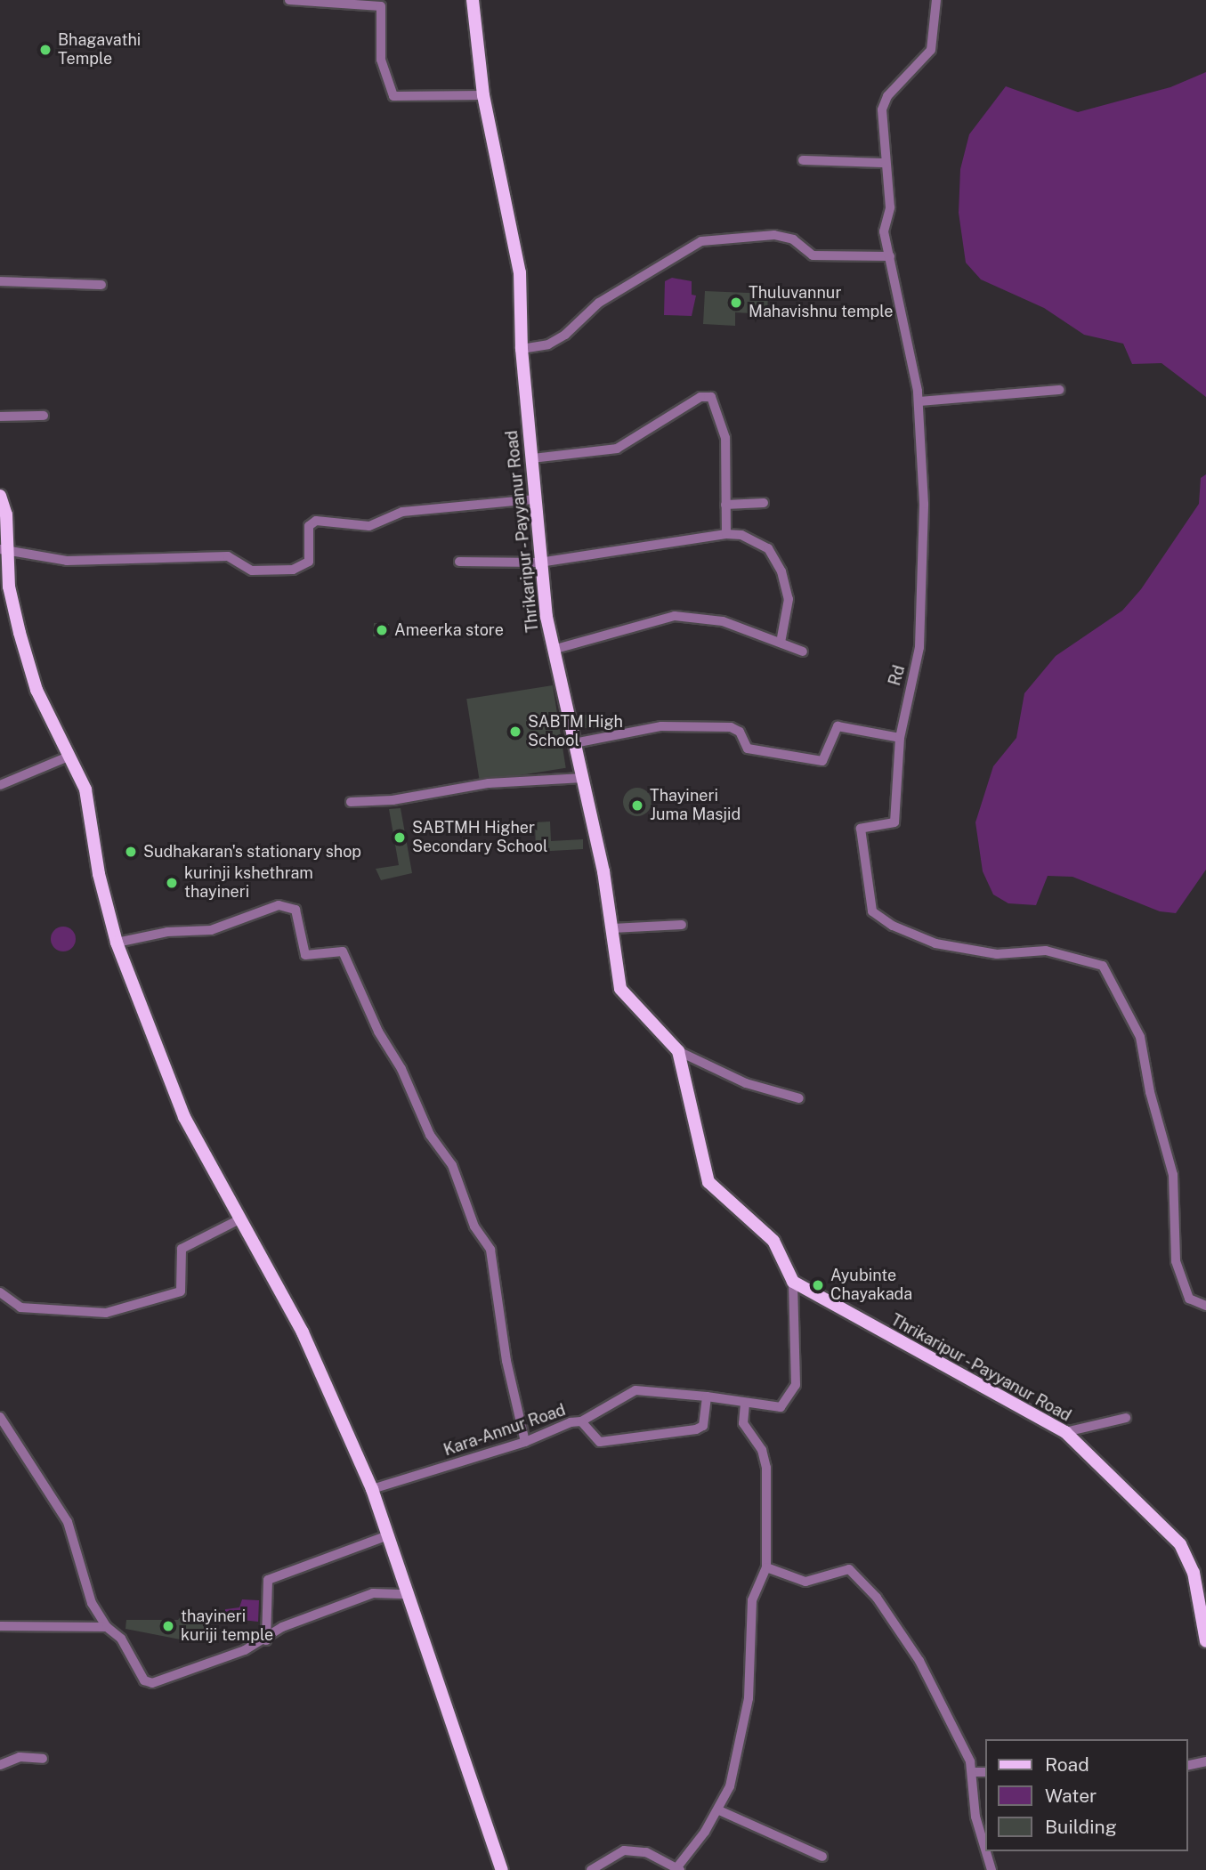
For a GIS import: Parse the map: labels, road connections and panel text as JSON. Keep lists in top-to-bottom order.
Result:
{
  "streets": {
    "main road": ["Thrikaripur - Payyanur Road"],
    "street": ["Rd", "Kara-Annur Road"]
  },
  "places": [
    "Bhagavathi Temple",
    "Thuluvannur Mahavishnu temple",
    "Ameerka store",
    "SABTM High School",
    "Thayineri Juma Masjid",
    "SABTMH Higher Secondary School",
    "Sudhakaran's stationary shop",
    "kurinji kshethram thayineri",
    "Ayubinte Chayakada",
    "thayineri kuriji temple"
  ],
  "legend": ["Road", "Water", "Building"]
}
